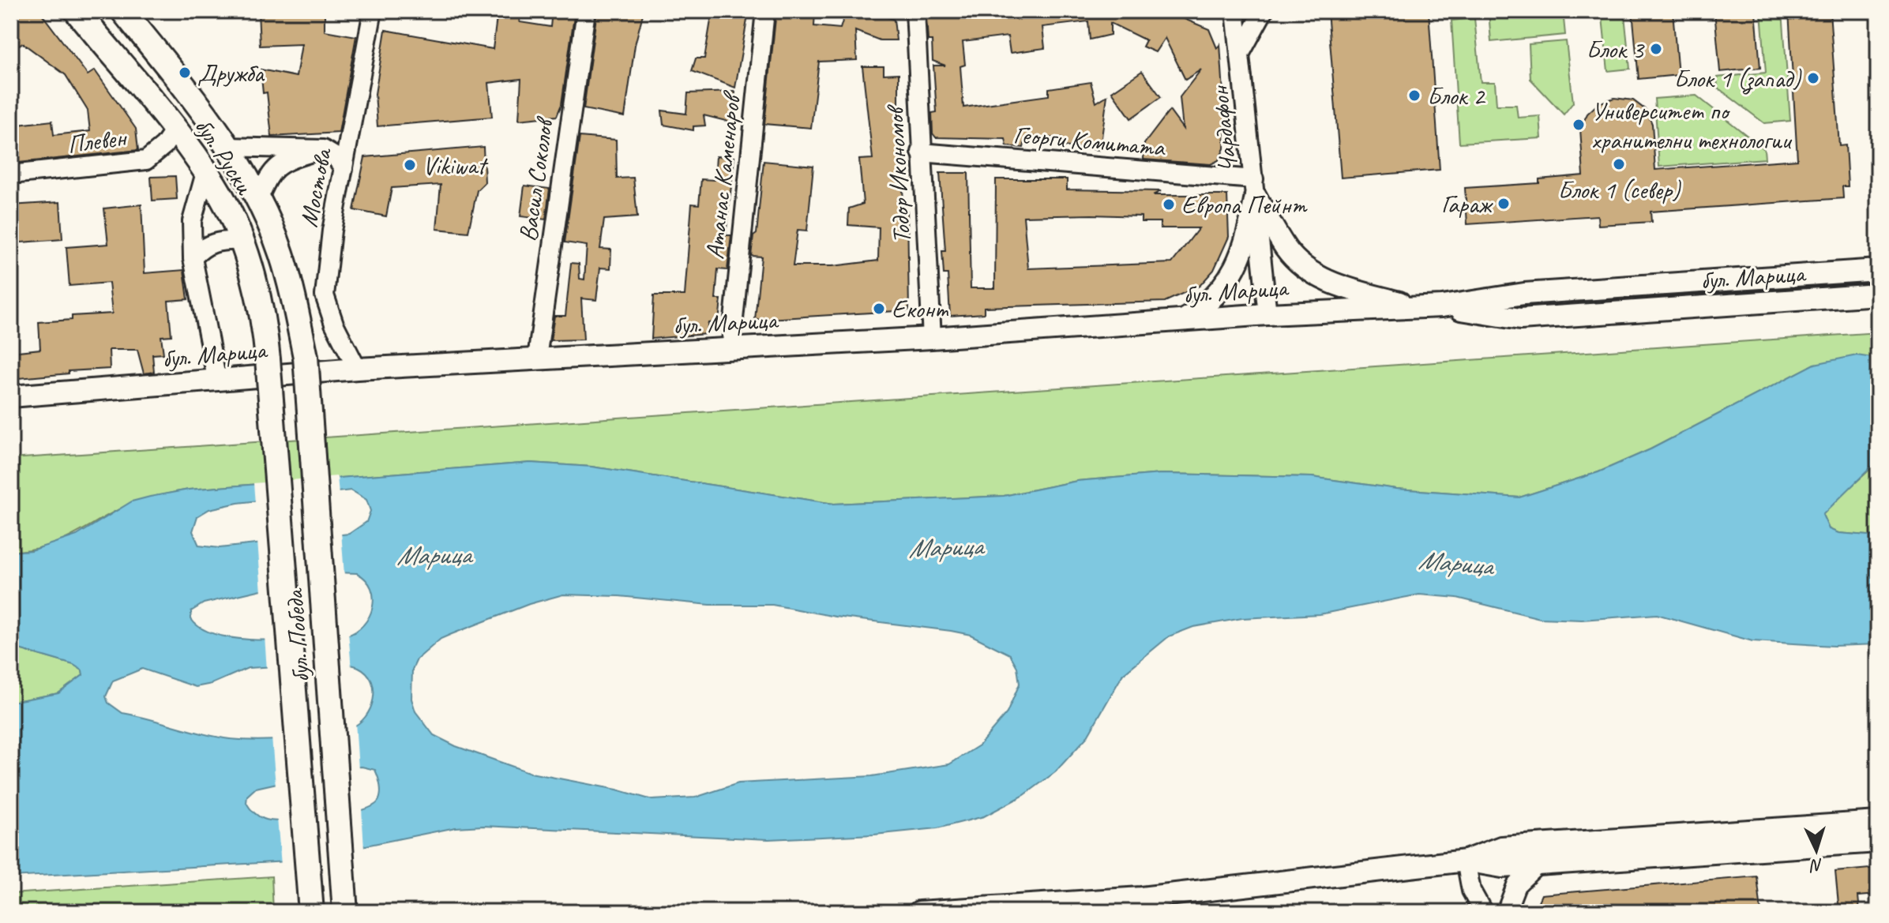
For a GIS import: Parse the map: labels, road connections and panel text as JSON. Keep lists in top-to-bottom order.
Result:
{
  "streets": {
    "main road": ["бул. Руски", "бул. Победа"],
    "street": [
      "Чардафон",
      "Плевен",
      "Георги Комитата",
      "Тодор Икономов",
      "Атанас Каменаров",
      "Васил Соколов",
      "Мостова",
      "бул. Марица"
    ]
  },
  "crossings": [
    ["Чардафон", "Георги Комитата"],
    ["Чардафон", "бул. Марица"],
    ["Плевен", "бул. Руски"],
    ["Георги Комитата", "Тодор Икономов"],
    ["бул. Руски", "бул. Победа"],
    ["Тодор Икономов", "бул. Марица"],
    ["Атанас Каменаров", "бул. Марица"],
    ["Васил Соколов", "бул. Марица"],
    ["Мостова", "бул. Марица"]
  ],
  "water": ["Марица"],
  "places": [
    "Блок 3",
    "Дружба",
    "Блок 1 (запад)",
    "Блок 2",
    "Университет по хранителни технологии",
    "Блок 1 (север)",
    "Vikiwat",
    "Гараж",
    "Европа Пейнт",
    "Еконт"
  ],
  "north": "bottom"
}
